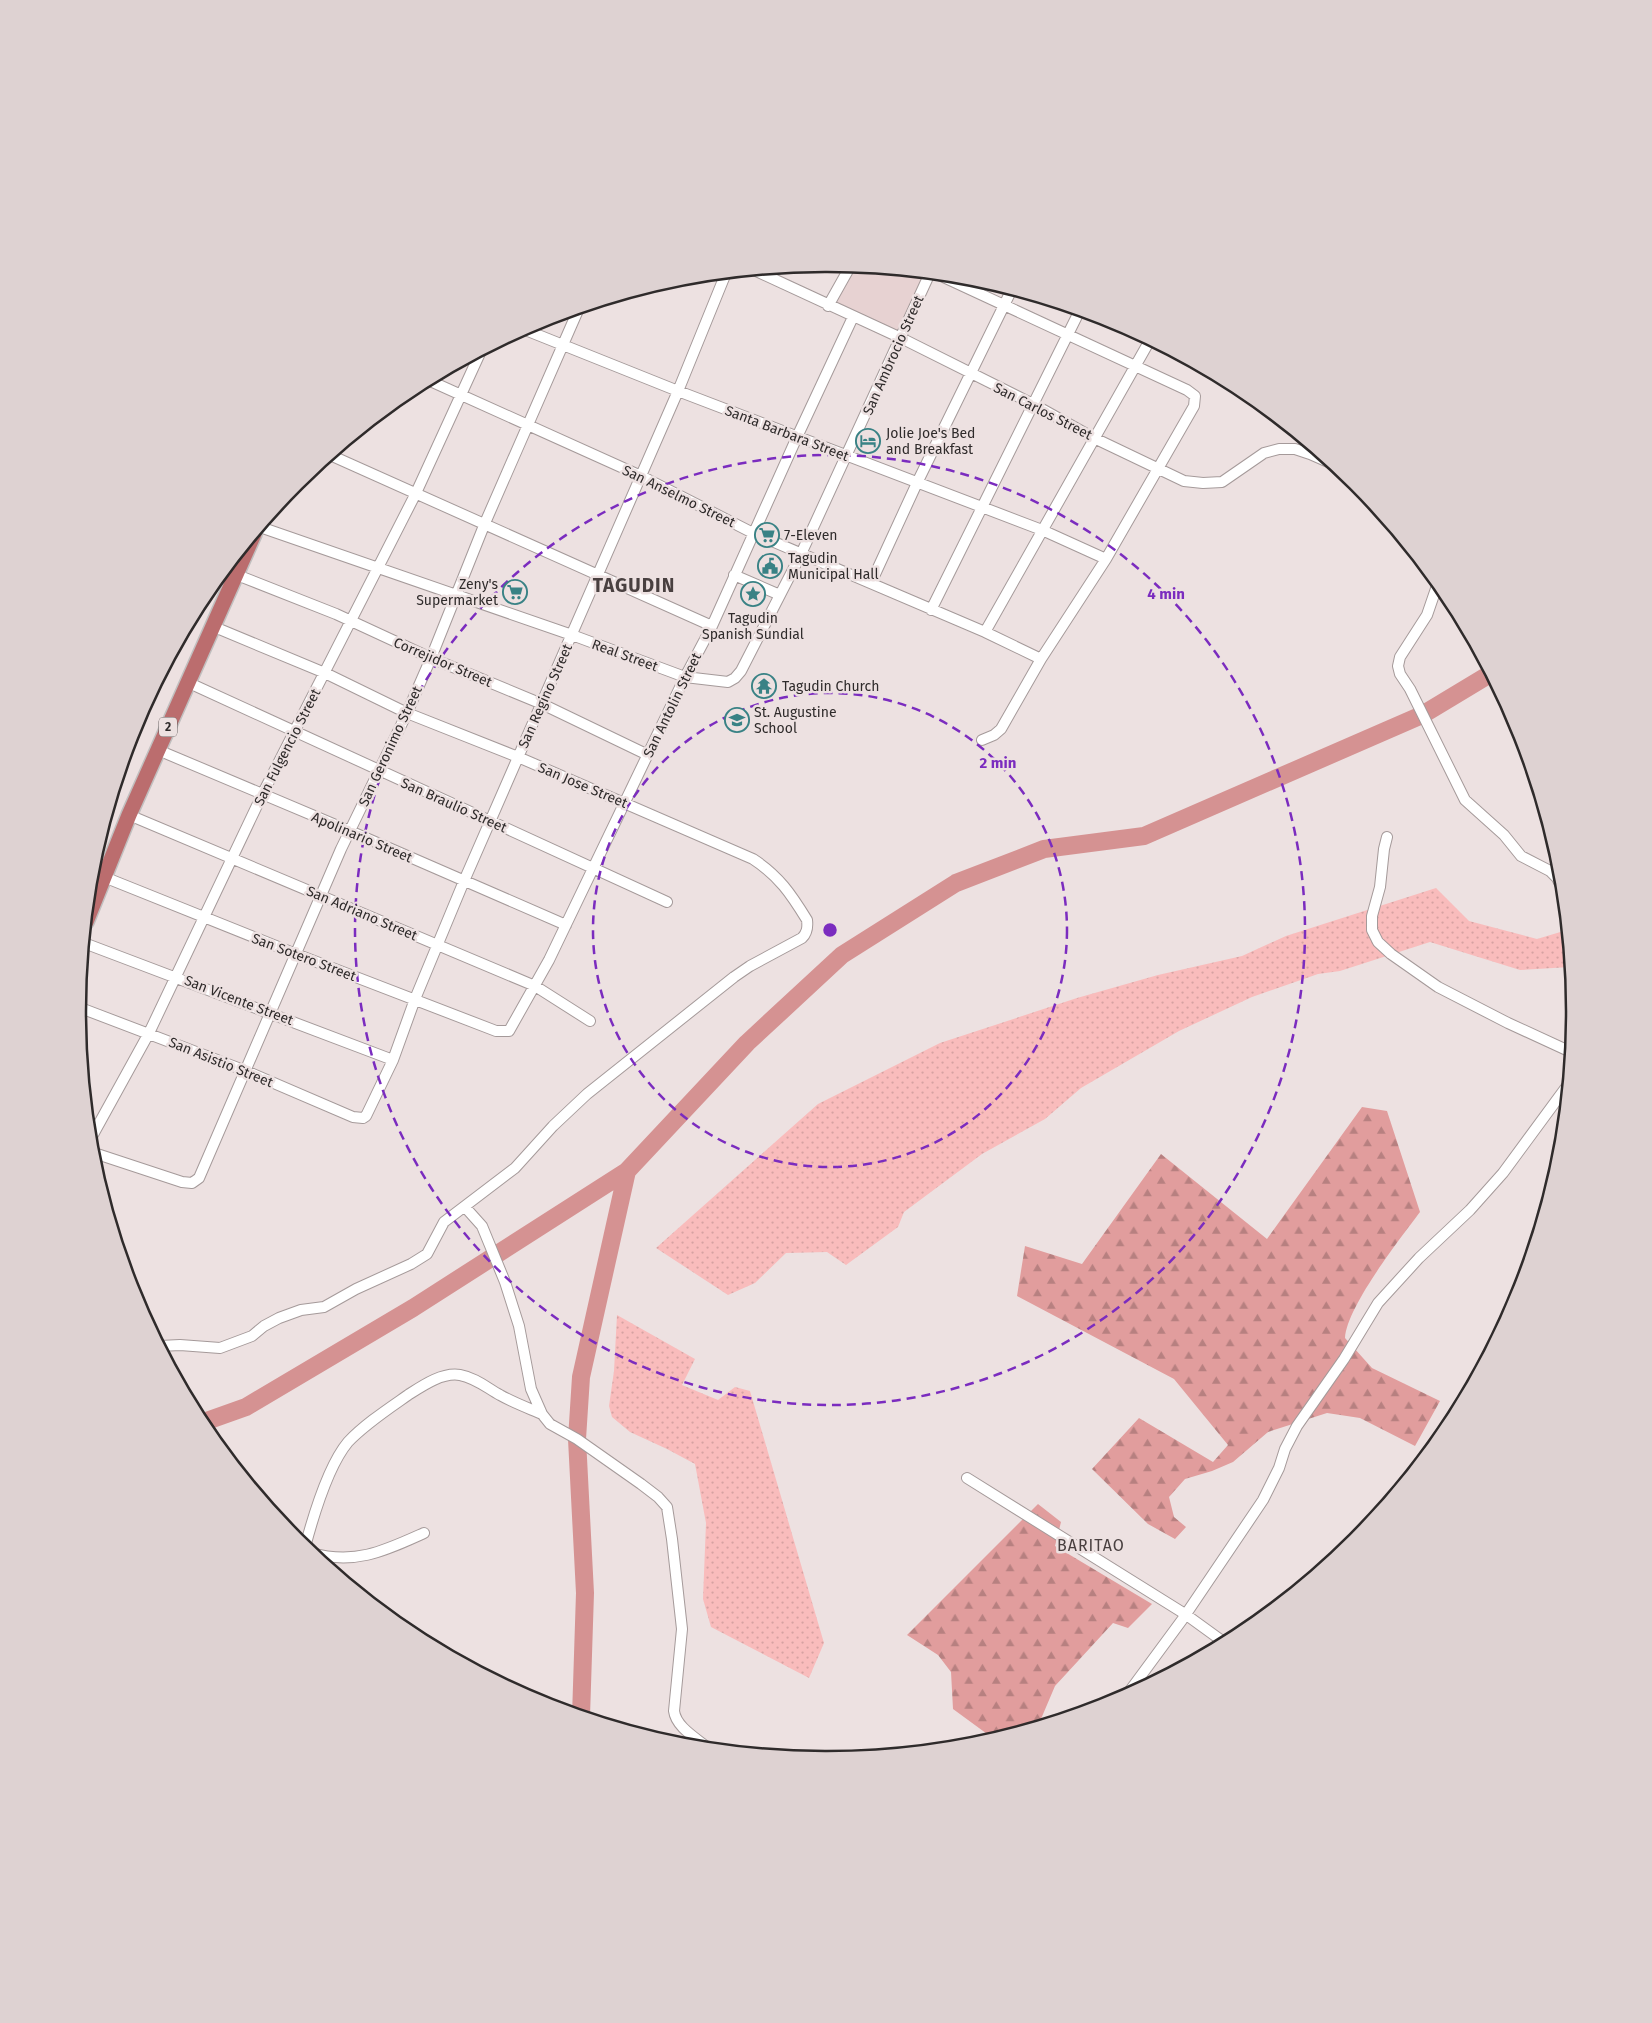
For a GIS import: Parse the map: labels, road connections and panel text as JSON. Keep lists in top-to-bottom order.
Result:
{
  "streets": {
    "highway": ["2"],
    "street": [
      "San Ambrocio Street",
      "San Carlos Street",
      "Santa Barbara Street",
      "San Anselmo Street",
      "Real Street",
      "Correjidor Street",
      "San Regino Street",
      "San Antolin Street",
      "San Geronimo Street",
      "San Fulgencio Street",
      "San Jose Street",
      "San Braulio Street",
      "Apolinario Street",
      "San Adriano Street",
      "San Sotero Street",
      "San Vicente Street",
      "San Asistio Street"
    ]
  },
  "crossings": [
    ["San Ambrocio Street", "San Carlos Street"],
    ["San Ambrocio Street", "Santa Barbara Street"],
    ["San Ambrocio Street", "San Anselmo Street"],
    ["San Ambrocio Street", "Real Street"],
    ["San Carlos Street", "San Antolin Street"],
    ["Santa Barbara Street", "San Regino Street"],
    ["Santa Barbara Street", "San Antolin Street"],
    ["Santa Barbara Street", "San Geronimo Street"],
    ["San Anselmo Street", "San Regino Street"],
    ["San Anselmo Street", "San Antolin Street"],
    ["San Anselmo Street", "San Geronimo Street"],
    ["San Anselmo Street", "San Fulgencio Street"],
    ["Real Street", "San Regino Street"],
    ["Real Street", "San Antolin Street"],
    ["Real Street", "San Geronimo Street"],
    ["Real Street", "San Fulgencio Street"],
    ["Correjidor Street", "San Regino Street"],
    ["Correjidor Street", "San Antolin Street"],
    ["Correjidor Street", "2"],
    ["Correjidor Street", "San Geronimo Street"],
    ["Correjidor Street", "San Fulgencio Street"],
    ["San Regino Street", "San Jose Street"],
    ["San Regino Street", "San Braulio Street"],
    ["San Regino Street", "Apolinario Street"],
    ["San Regino Street", "San Adriano Street"],
    ["San Regino Street", "San Sotero Street"],
    ["San Regino Street", "San Vicente Street"],
    ["San Regino Street", "San Asistio Street"],
    ["San Antolin Street", "San Jose Street"],
    ["San Antolin Street", "San Braulio Street"],
    ["San Antolin Street", "Apolinario Street"],
    ["San Antolin Street", "San Adriano Street"],
    ["San Antolin Street", "San Sotero Street"],
    ["2", "San Jose Street"],
    ["2", "San Braulio Street"],
    ["2", "Apolinario Street"],
    ["2", "San Adriano Street"],
    ["2", "San Sotero Street"],
    ["San Geronimo Street", "San Jose Street"],
    ["San Geronimo Street", "San Braulio Street"],
    ["San Geronimo Street", "Apolinario Street"],
    ["San Geronimo Street", "San Adriano Street"],
    ["San Geronimo Street", "San Sotero Street"],
    ["San Geronimo Street", "San Vicente Street"],
    ["San Geronimo Street", "San Asistio Street"],
    ["San Fulgencio Street", "San Jose Street"],
    ["San Fulgencio Street", "San Braulio Street"],
    ["San Fulgencio Street", "Apolinario Street"],
    ["San Fulgencio Street", "San Adriano Street"],
    ["San Fulgencio Street", "San Sotero Street"],
    ["San Fulgencio Street", "San Vicente Street"],
    ["San Fulgencio Street", "San Asistio Street"]
  ],
  "districts": ["TAGUDIN", "BARITAO"],
  "places": {
    "hotel": ["Jolie Joe's Bed and Breakfast"],
    "supermarket": ["7-Eleven", "Zeny's Supermarket"],
    "public building": ["Tagudin Municipal Hall"],
    "place": ["Tagudin Spanish Sundial"],
    "temple": ["Tagudin Church"],
    "school or university": ["St. Augustine School"]
  },
  "rings": ["4 min", "2 min"]
}
